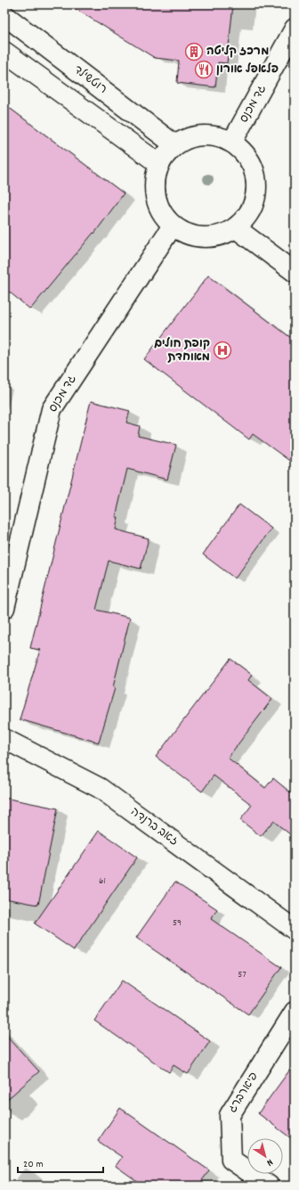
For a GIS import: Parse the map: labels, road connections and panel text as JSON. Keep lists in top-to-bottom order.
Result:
{
  "streets": {
    "street": [
      "רוטשילד",
      "גד מכנס",
      "זאב ברנדה",
      "פיארברג"
    ]
  },
  "crossings": [
    ["רוטשילד", "גד מכנס"]
  ],
  "places": {
    "building": ["מרכז קליטה"],
    "restaurant": ["פלאפל אורון"],
    "hospital": ["קופת חולים מאוחדת"]
  },
  "house_numbers": ["61", "59", "57"],
  "scale_bar": "20 m",
  "north": "bottom right"
}
